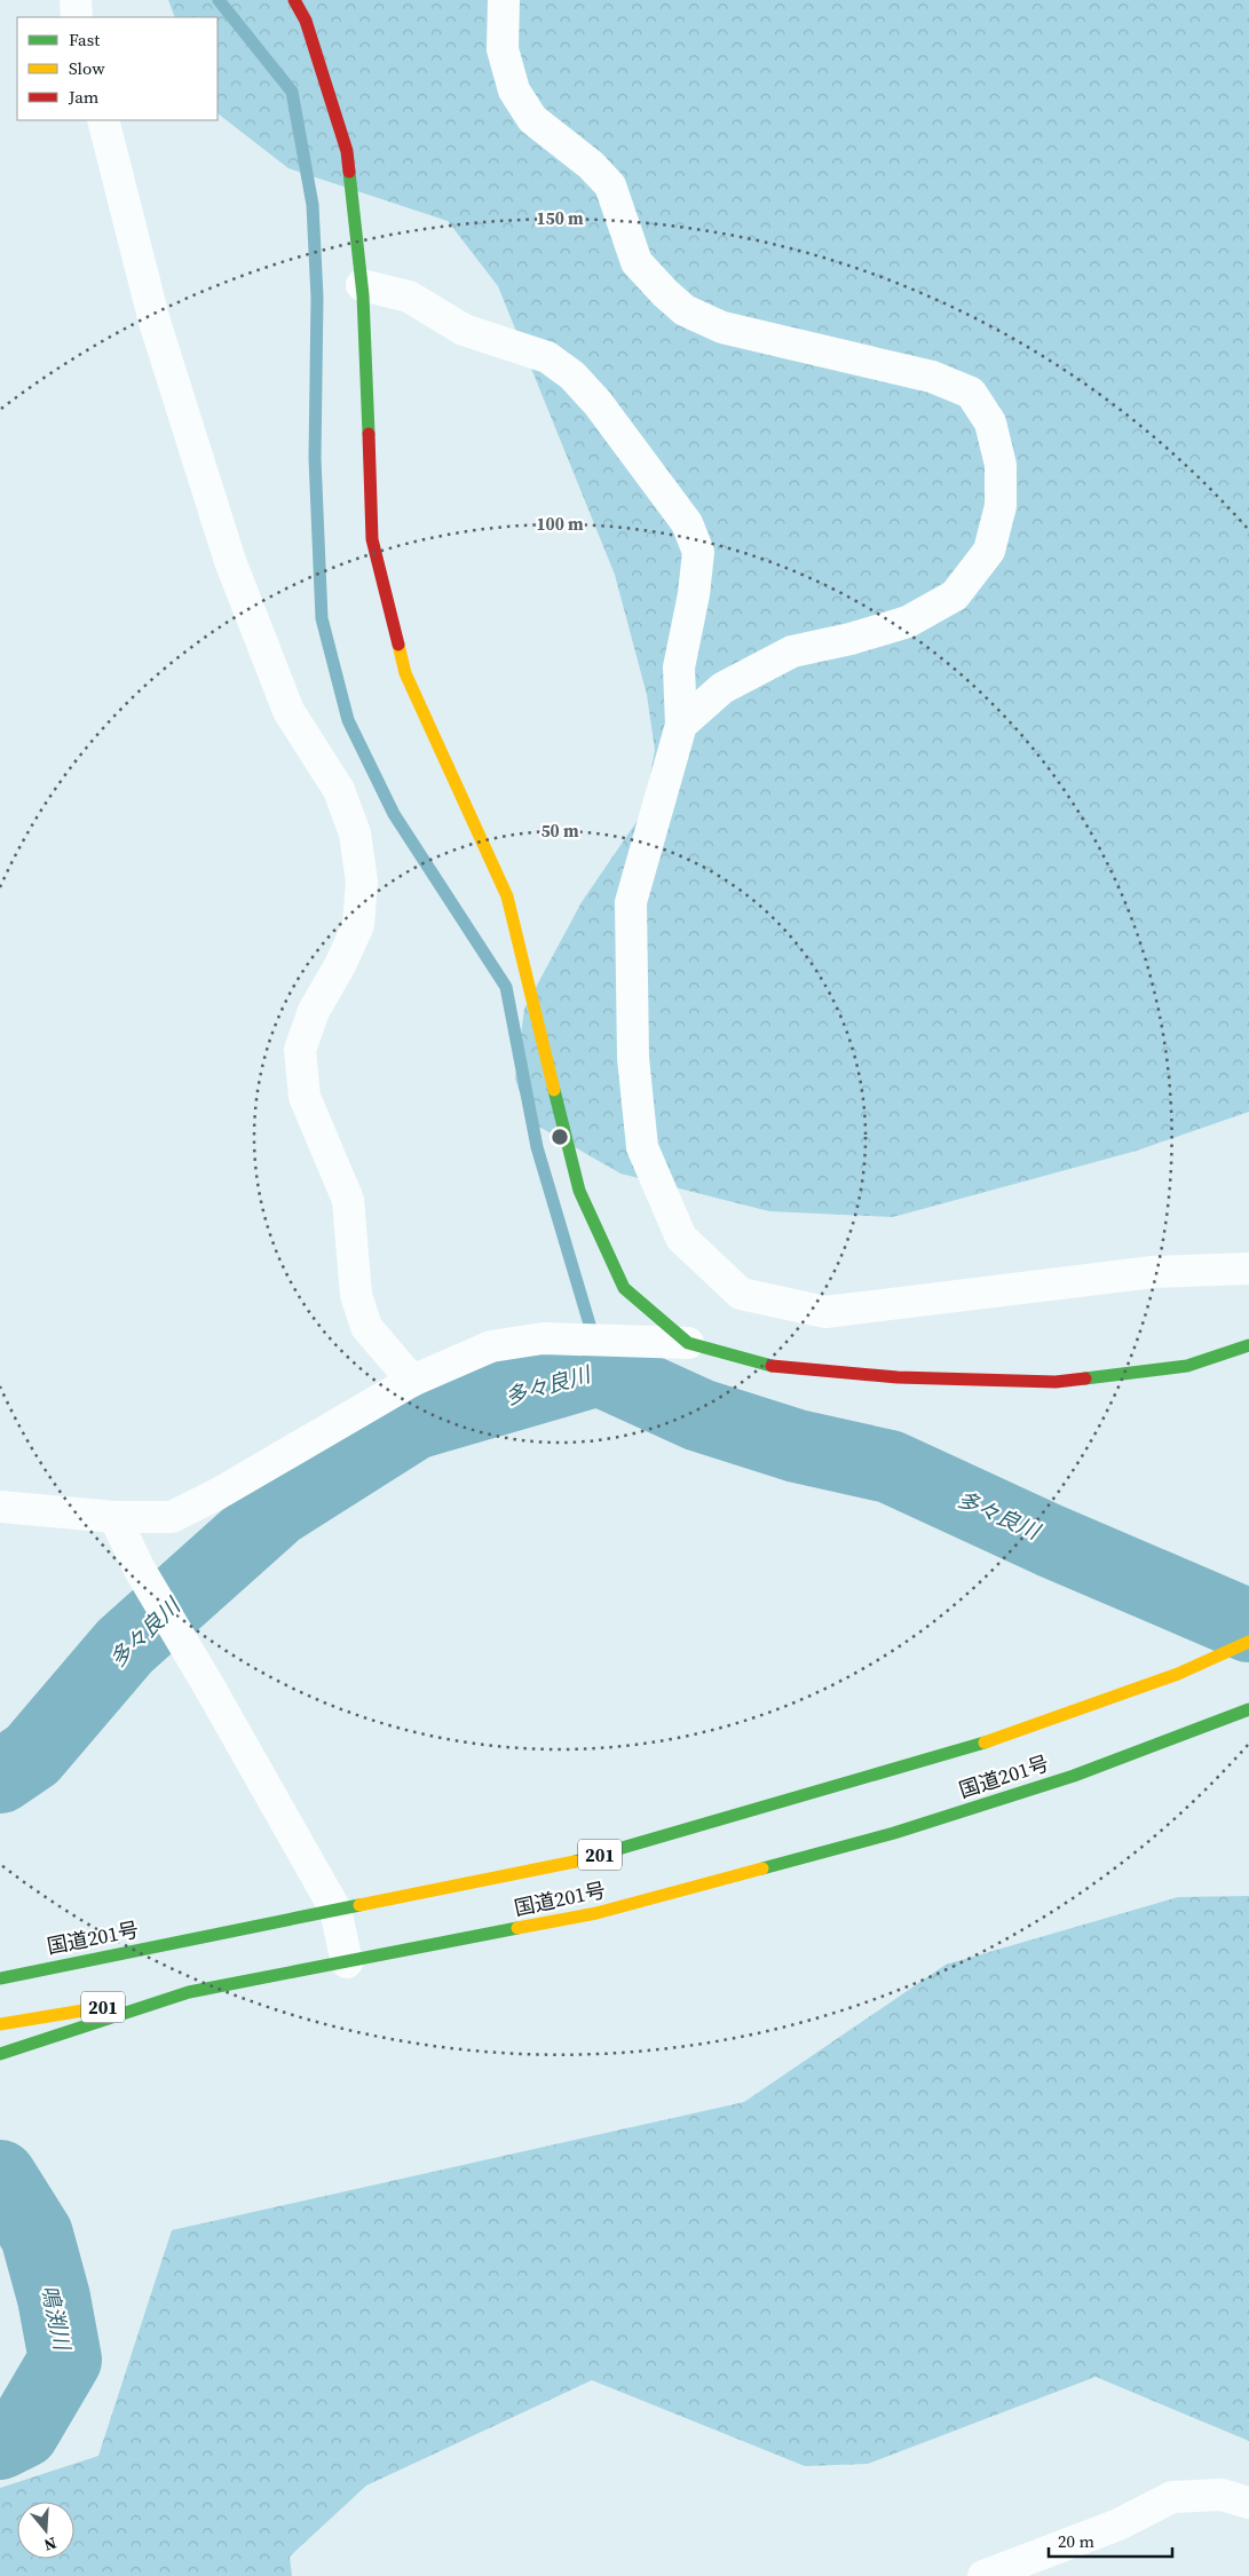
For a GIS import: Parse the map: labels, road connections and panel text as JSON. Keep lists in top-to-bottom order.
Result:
{
  "streets": {
    "main road": ["国道201号", "201"]
  },
  "crossings": [
    ["国道201号", "201"]
  ],
  "water": ["多々良川", "鳴渕川"],
  "legend": ["Fast", "Slow", "Jam"],
  "scale_bar": "20 m",
  "north": "bottom",
  "rings": ["150 m", "100 m", "50 m"]
}
